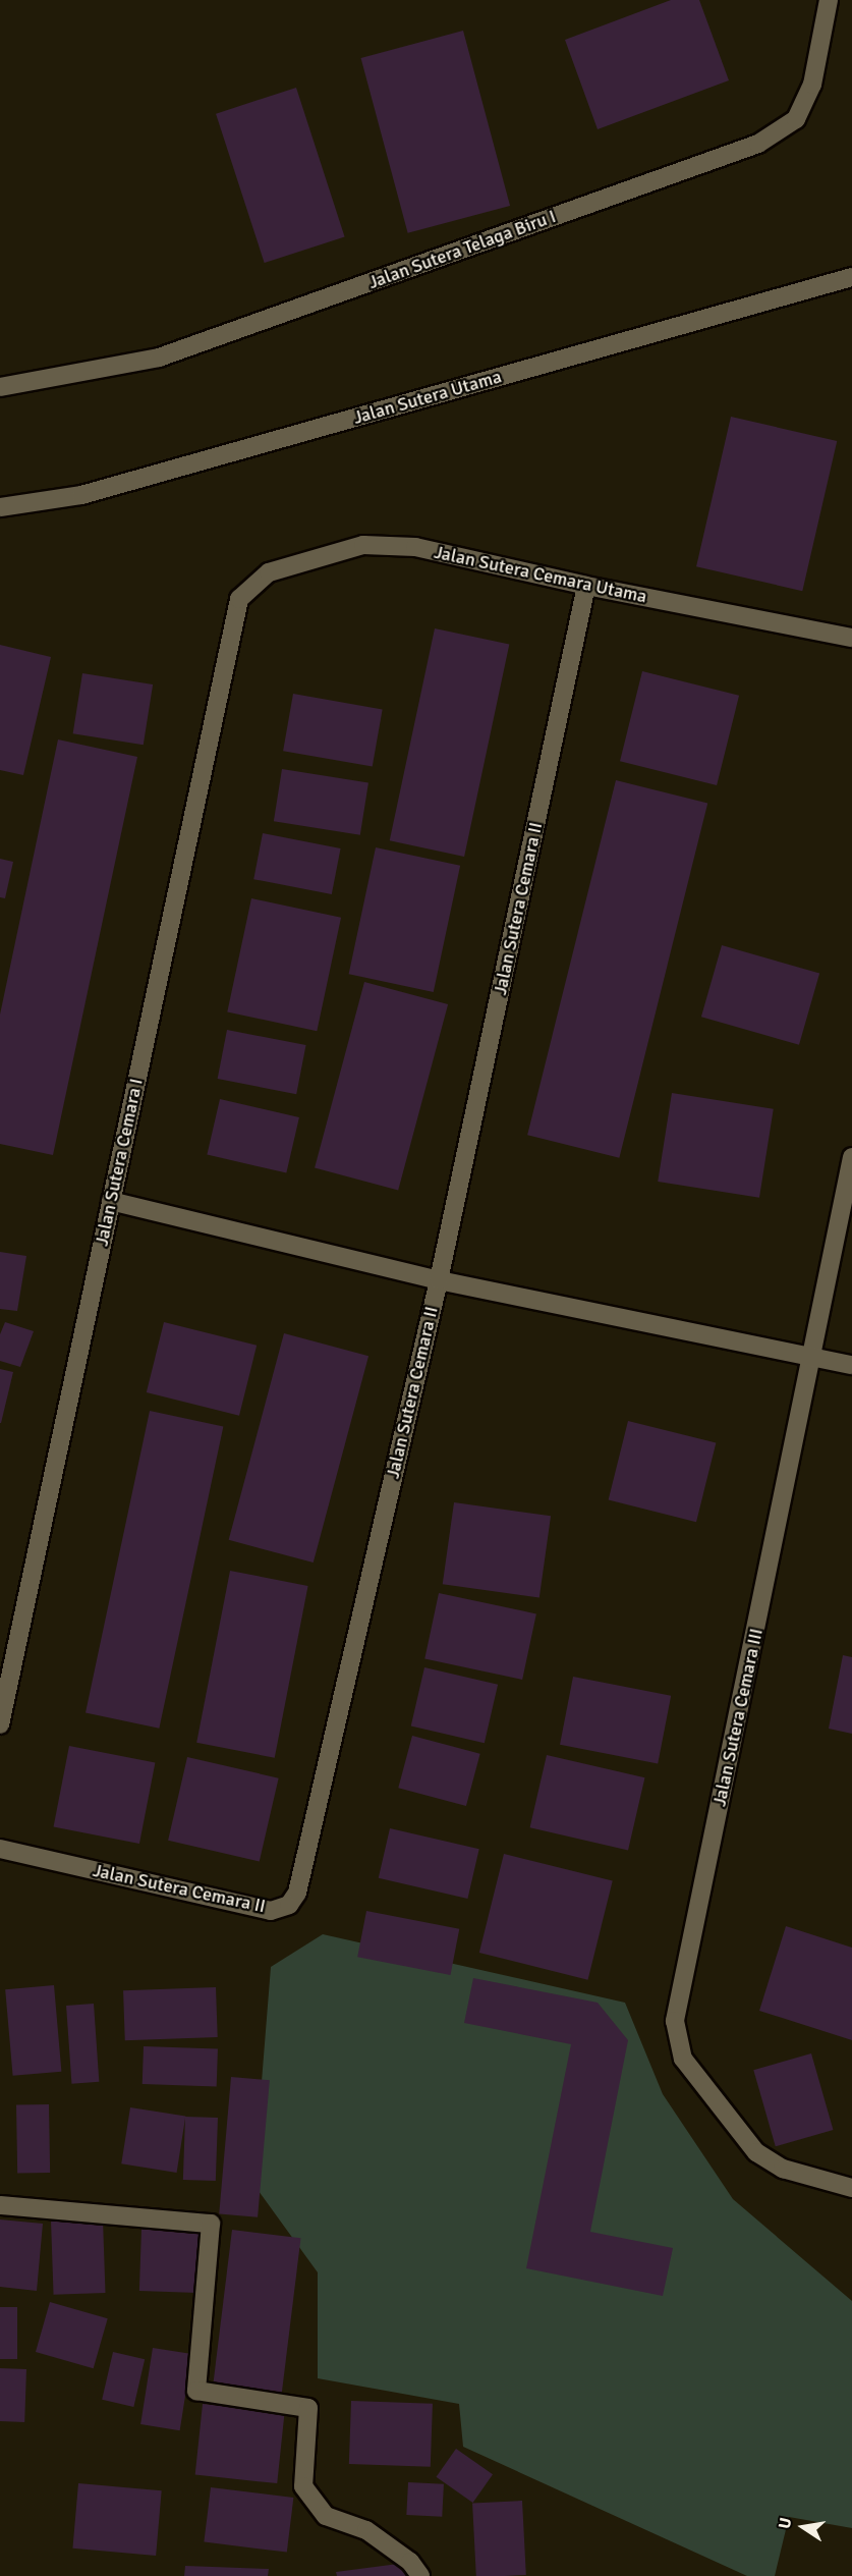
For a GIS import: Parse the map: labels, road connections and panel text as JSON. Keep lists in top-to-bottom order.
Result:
{
  "streets": {
    "street": [
      "Jalan Sutera Telaga Biru I",
      "Jalan Sutera Utama",
      "Jalan Sutera Cemara Utama",
      "Jalan Sutera Cemara II",
      "Jalan Sutera Cemara I",
      "Jalan Sutera Cemara III"
    ]
  },
  "crossings": [
    ["Jalan Sutera Cemara Utama", "Jalan Sutera Cemara II"],
    ["Jalan Sutera Cemara Utama", "Jalan Sutera Cemara I"]
  ],
  "north": "left"
}
